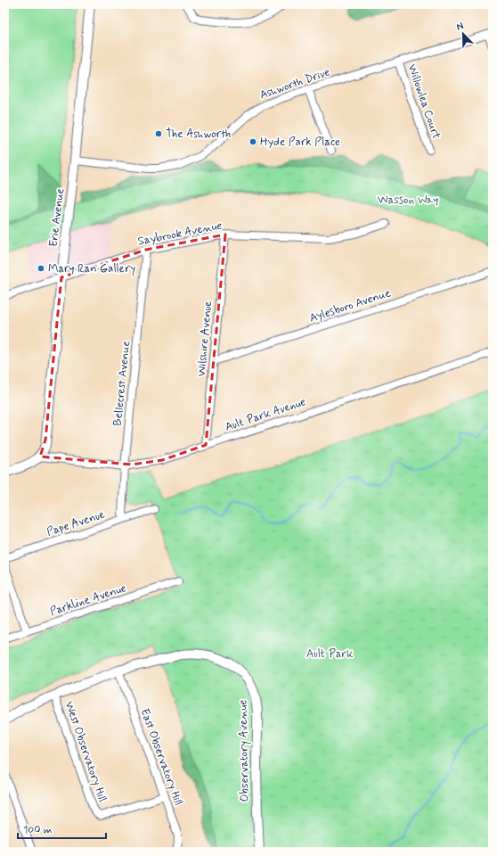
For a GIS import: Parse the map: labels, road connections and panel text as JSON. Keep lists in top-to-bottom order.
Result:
{
  "streets": {
    "street": [
      "Ashworth Drive",
      "Willowlea Court",
      "Erie Avenue",
      "Saybrook Avenue",
      "Aylesboro Avenue",
      "Wilshire Avenue",
      "Bellecrest Avenue",
      "Ault Park Avenue",
      "Pape Avenue",
      "Parkline Avenue",
      "Observatory Avenue",
      "West Observatory Hill",
      "East Observatory Hill"
    ]
  },
  "crossings": [
    ["Ashworth Drive", "Willowlea Court"],
    ["Ashworth Drive", "Erie Avenue"],
    ["Erie Avenue", "Saybrook Avenue"],
    ["Erie Avenue", "Ault Park Avenue"],
    ["Saybrook Avenue", "Wilshire Avenue"],
    ["Saybrook Avenue", "Bellecrest Avenue"],
    ["Aylesboro Avenue", "Wilshire Avenue"],
    ["Wilshire Avenue", "Ault Park Avenue"],
    ["Bellecrest Avenue", "Ault Park Avenue"],
    ["Bellecrest Avenue", "Pape Avenue"],
    ["Observatory Avenue", "West Observatory Hill"],
    ["Observatory Avenue", "East Observatory Hill"],
    ["West Observatory Hill", "East Observatory Hill"]
  ],
  "parks": ["Wasson Way", "Ault Park"],
  "places": ["The Ashworth", "Hyde Park Place", "Mary Ran Gallery"],
  "scale_bar": "100 m",
  "north": "top left"
}
